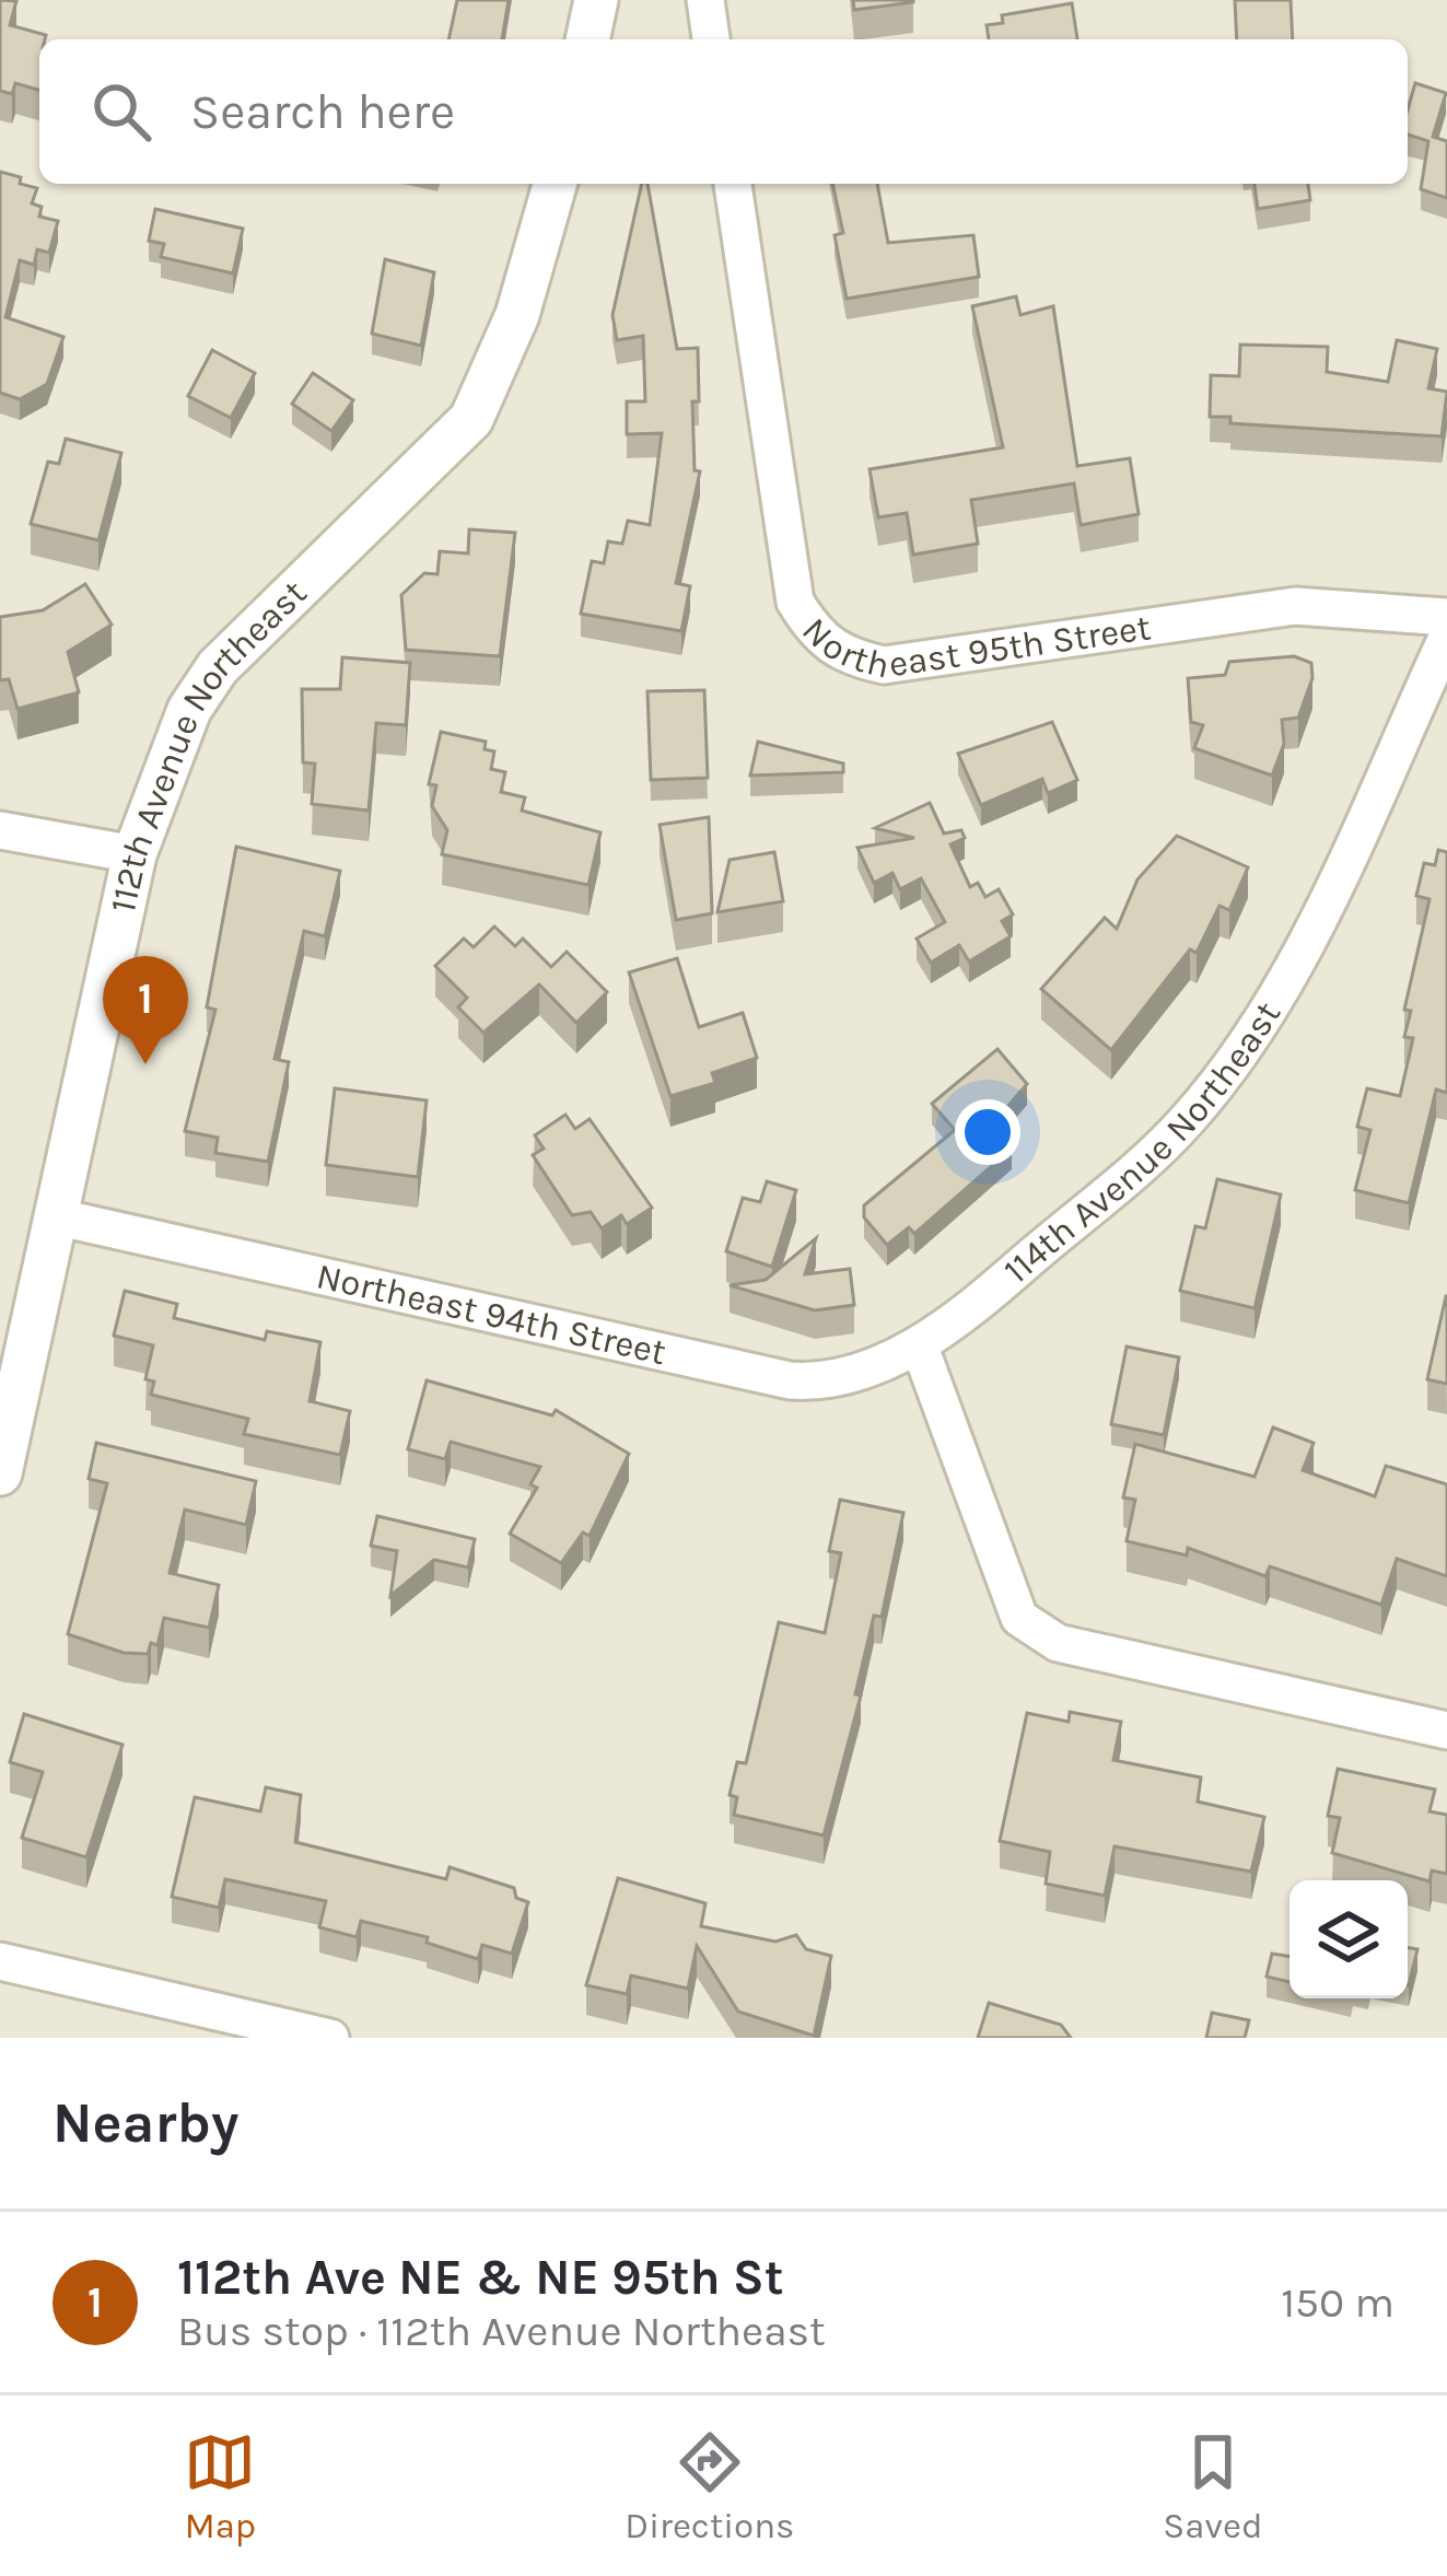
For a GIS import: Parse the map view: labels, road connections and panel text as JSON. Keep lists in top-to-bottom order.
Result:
{
  "streets": {
    "street": [
      "Northeast 95th Street",
      "112th Avenue Northeast",
      "114th Avenue Northeast",
      "Northeast 94th Street"
    ]
  },
  "crossings": [
    ["112th Avenue Northeast", "Northeast 94th Street"],
    ["114th Avenue Northeast", "Northeast 94th Street"]
  ],
  "page": {
    "search": "Search here",
    "pins": "1",
    "heading": "Nearby",
    "list": [
      {
        "mark": "1",
        "name": "112th Ave NE & NE 95th St",
        "note": "Bus stop · 112th Avenue Northeast",
        "value": "150 m"
      }
    ],
    "nav": ["Map", "Directions", "Saved"]
  }
}
